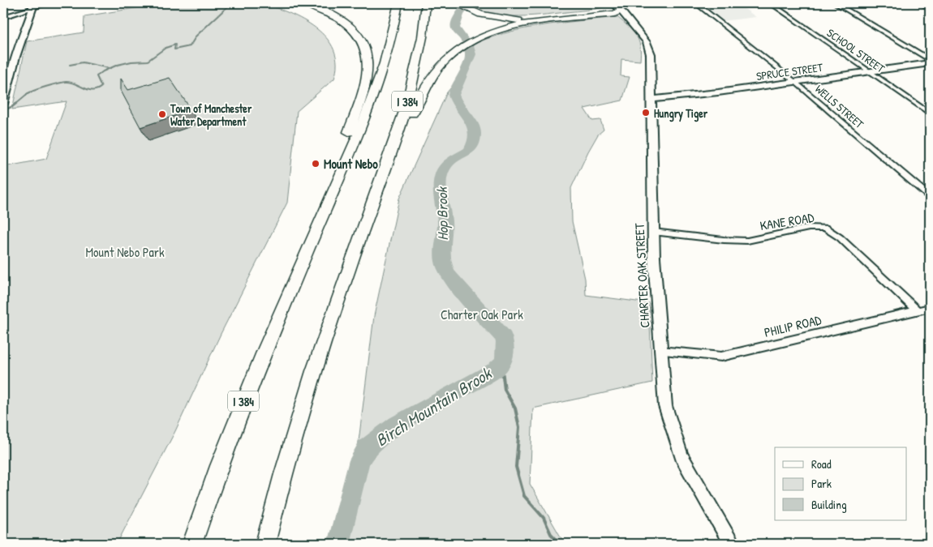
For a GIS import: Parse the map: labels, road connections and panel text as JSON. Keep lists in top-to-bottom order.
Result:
{
  "streets": {
    "highway": ["I 384"],
    "main road": ["SPRUCE STREET", "CHARTER OAK STREET"],
    "street": [
      "SCHOOL STREET",
      "WELLS STREET",
      "KANE ROAD",
      "PHILIP ROAD"
    ]
  },
  "crossings": [
    ["SCHOOL STREET", "SPRUCE STREET"],
    ["SPRUCE STREET", "WELLS STREET"],
    ["SPRUCE STREET", "CHARTER OAK STREET"],
    ["KANE ROAD", "CHARTER OAK STREET"],
    ["KANE ROAD", "PHILIP ROAD"],
    ["CHARTER OAK STREET", "PHILIP ROAD"]
  ],
  "water": ["Hop Brook", "Birch Mountain Brook"],
  "parks": ["Mount Nebo Park", "Charter Oak Park"],
  "places": ["Hungry Tiger", "Town of Manchester Water Department", "Mount Nebo"],
  "legend": ["Road", "Park", "Building"]
}
